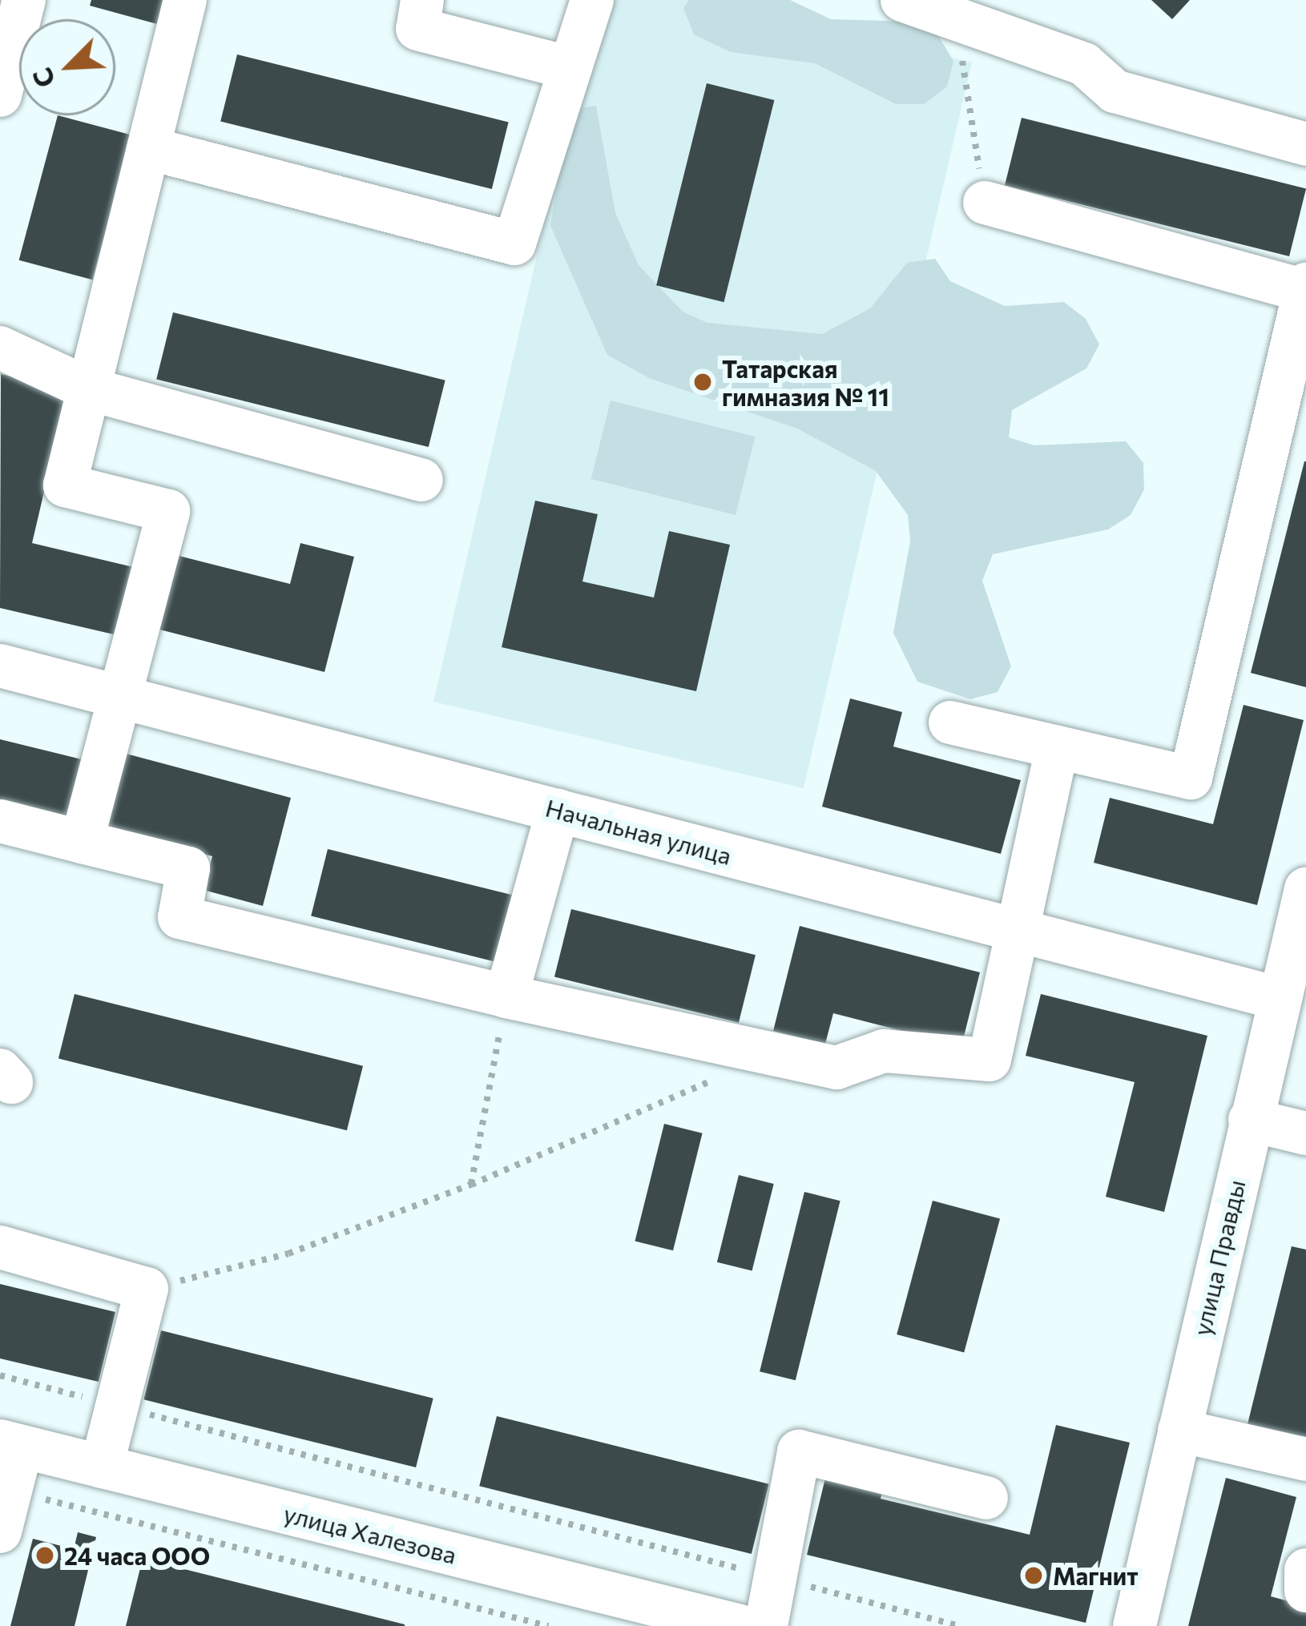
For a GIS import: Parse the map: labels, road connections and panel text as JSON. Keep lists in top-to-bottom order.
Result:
{
  "streets": {
    "street": ["Начальная улица", "улица Правды", "улица Халезова"]
  },
  "crossings": [
    ["Начальная улица", "улица Правды"]
  ],
  "places": ["Татарская гимназия № 11", "24 часа ООО", "Магнит"],
  "north": "bottom left"
}
